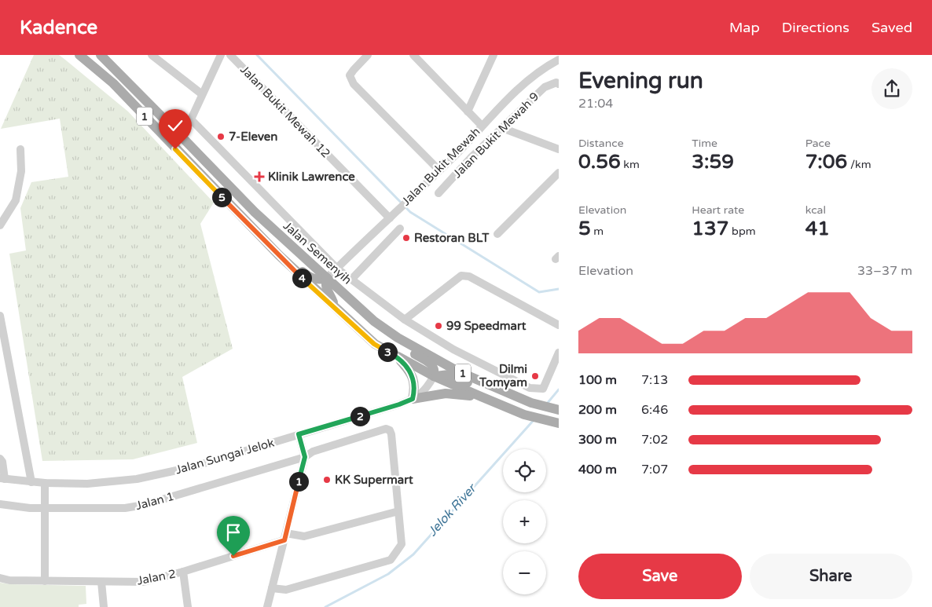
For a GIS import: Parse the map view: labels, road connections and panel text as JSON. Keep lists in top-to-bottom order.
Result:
{
  "streets": {
    "main road": ["1", "Jalan Semenyih"],
    "street": [
      "Jalan Bukit Mewah 12",
      "Jalan Bukit Mewah 9",
      "Jalan Bukit Mewah",
      "Jalan Sungai Jelok",
      "Jalan 1",
      "Jalan 2"
    ]
  },
  "crossings": [
    ["Jalan Bukit Mewah 12", "Jalan Bukit Mewah"],
    ["1", "Jalan Sungai Jelok"],
    ["Jalan Bukit Mewah", "Jalan Semenyih"]
  ],
  "water": ["Jelok River"],
  "places": {
    "other": [
      "7-Eleven",
      "Restoran BLT",
      "99 Speedmart",
      "Dilmi Tomyam",
      "KK Supermart"
    ],
    "health": ["Klinik Lawrence"]
  },
  "page": {
    "header": "Kadence",
    "nav": ["Map", "Directions", "Saved"],
    "heading": ["Evening run", "21:04"],
    "stats": [
      ["Distance", "0.56 km"],
      ["Time", "3:59"],
      ["Pace", "7:06 /km"],
      ["Elevation", "5 m"],
      ["Heart rate", "137 bpm"],
      ["kcal", "41"]
    ],
    "pins": [
      "5",
      "4",
      "3",
      "2",
      "1"
    ],
    "chart": ["Elevation", "33–37 m"],
    "list": [
      {
        "name": "100 m",
        "note": "7:13"
      },
      {
        "name": "200 m",
        "note": "6:46"
      },
      {
        "name": "300 m",
        "note": "7:02"
      },
      {
        "name": "400 m",
        "note": "7:07"
      }
    ],
    "map_buttons": ["+", "−"],
    "buttons": ["Save", "Share"]
  }
}
